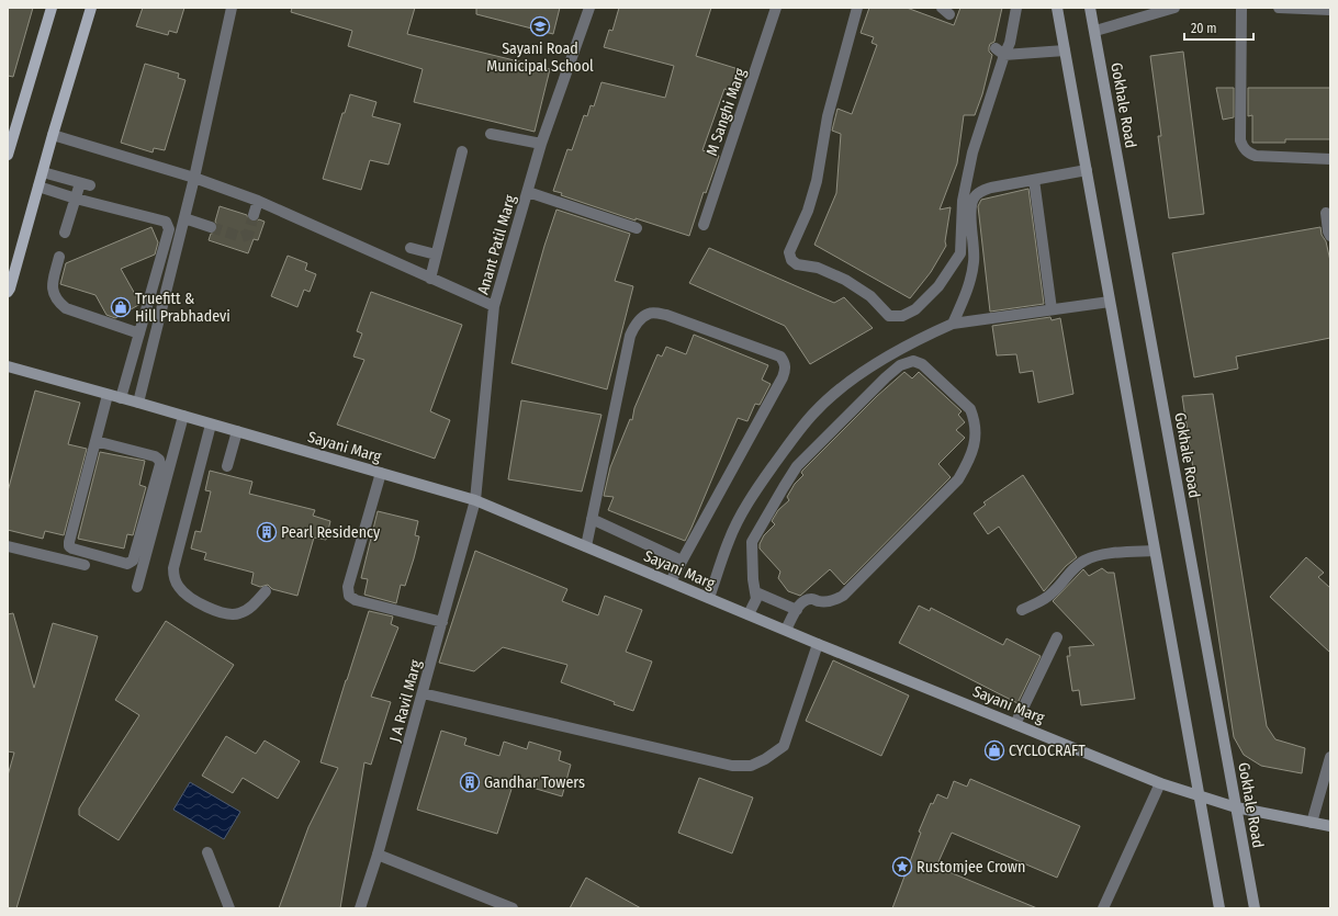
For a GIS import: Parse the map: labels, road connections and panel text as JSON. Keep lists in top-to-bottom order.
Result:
{
  "streets": {
    "main road": ["Gokhale Road", "Sayani Marg"],
    "street": ["M Sanghi Marg", "Anant Patil Marg", "J A Ravil Marg"]
  },
  "crossings": [
    ["Gokhale Road", "Sayani Marg"],
    ["Anant Patil Marg", "Sayani Marg"],
    ["Anant Patil Marg", "J A Ravil Marg"],
    ["Sayani Marg", "J A Ravil Marg"]
  ],
  "places": {
    "school or university": ["Sayani Road Municipal School"],
    "shop": ["Truefitt & Hill Prabhadevi", "CYCLOCRAFT"],
    "building": ["Pearl Residency", "Gandhar Towers"],
    "place": ["Rustomjee Crown"]
  },
  "scale_bar": "20 m"
}
